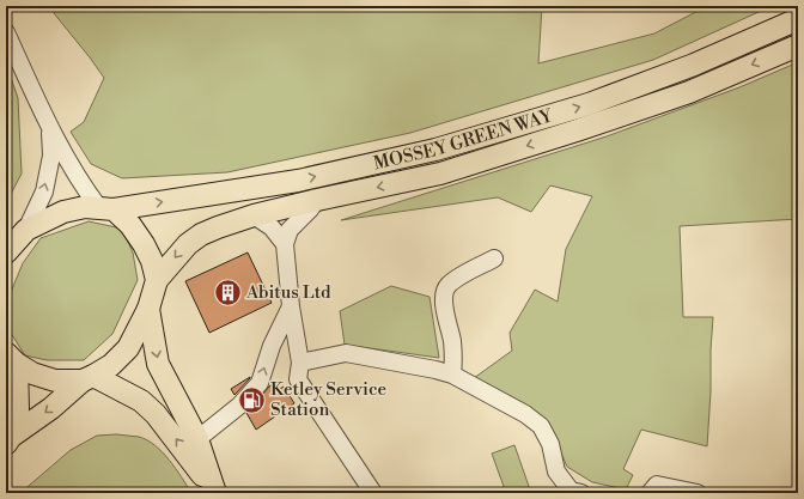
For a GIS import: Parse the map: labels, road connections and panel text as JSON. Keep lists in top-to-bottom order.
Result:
{
  "streets": {
    "main road": ["MOSSEY GREEN WAY"]
  },
  "places": {
    "building": ["Abitus Ltd"],
    "fuel station": ["Ketley Service Station"]
  }
}
